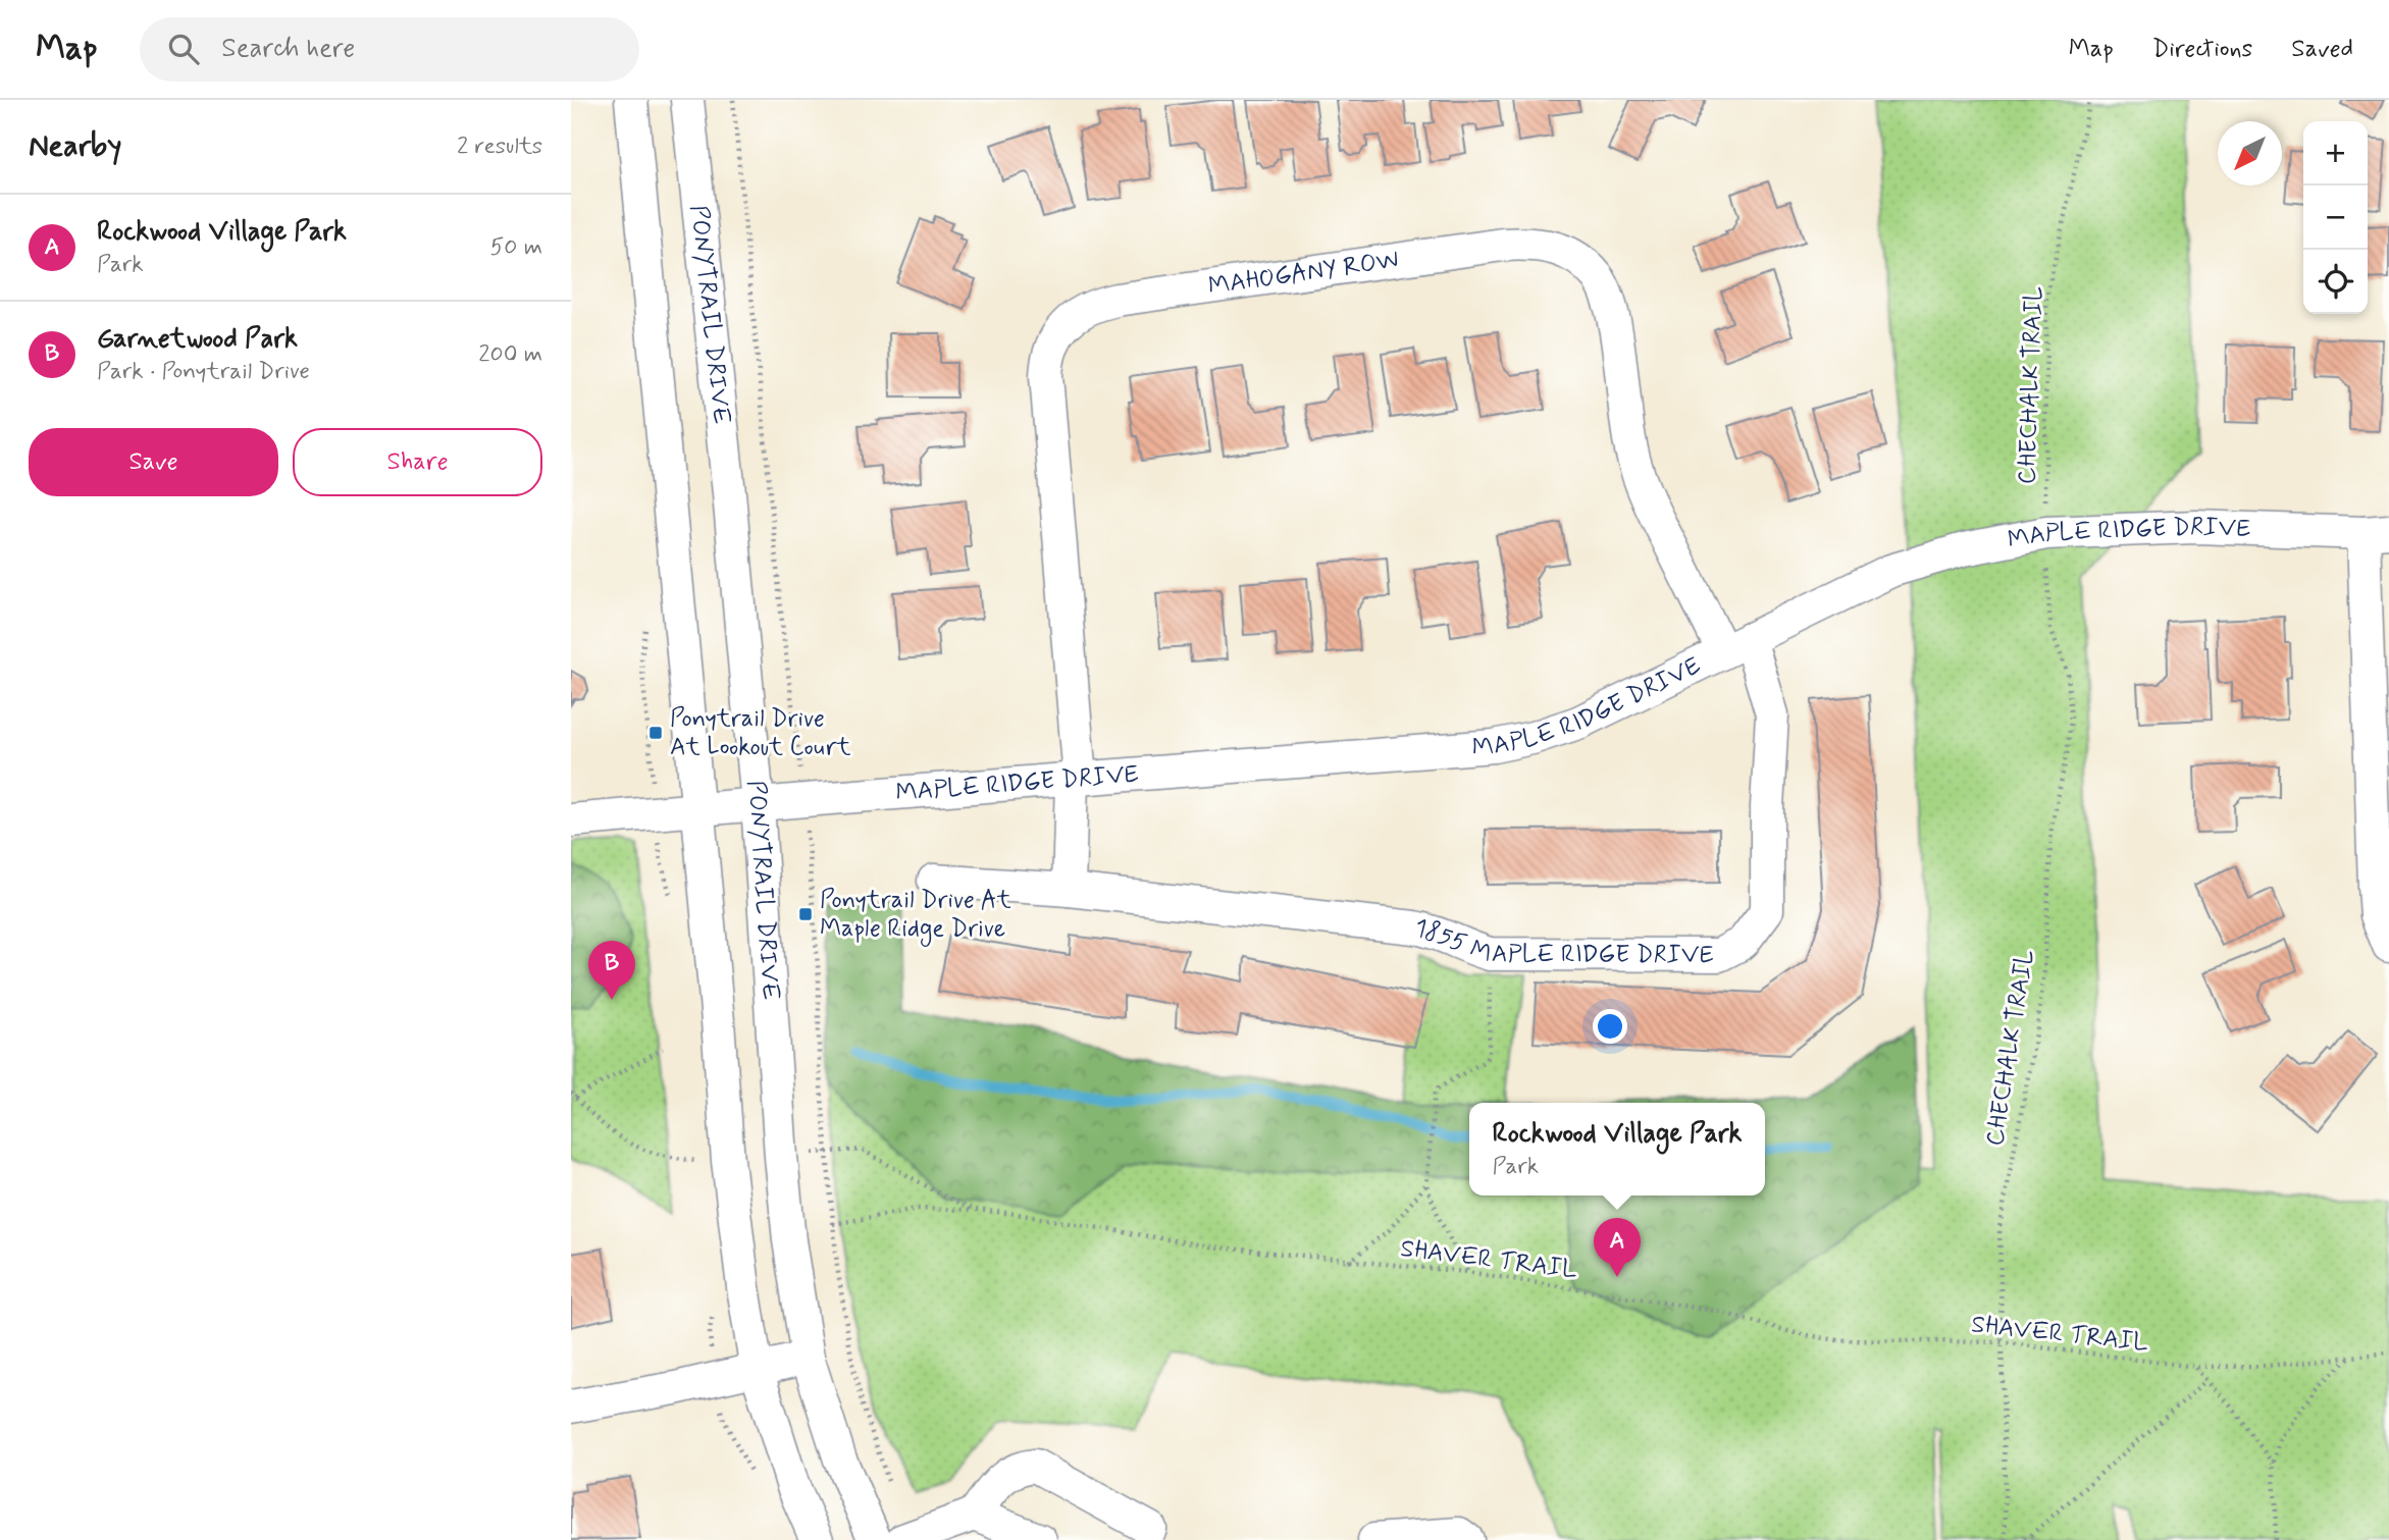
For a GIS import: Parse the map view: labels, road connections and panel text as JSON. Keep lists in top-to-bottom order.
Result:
{
  "streets": {
    "street": [
      "MAHOGANY ROW",
      "PONYTRAIL DRIVE",
      "MAPLE RIDGE DRIVE",
      "1855 MAPLE RIDGE DRIVE"
    ],
    "path": ["CHECHALK TRAIL", "SHAVER TRAIL"]
  },
  "crossings": [
    ["MAHOGANY ROW", "MAPLE RIDGE DRIVE"],
    ["MAHOGANY ROW", "1855 MAPLE RIDGE DRIVE"],
    ["PONYTRAIL DRIVE", "MAPLE RIDGE DRIVE"],
    ["CHECHALK TRAIL", "SHAVER TRAIL"],
    ["MAPLE RIDGE DRIVE", "1855 MAPLE RIDGE DRIVE"]
  ],
  "places": {
    "transit": ["Ponytrail Drive At Lookout Court", "Ponytrail Drive At Maple Ridge Drive"]
  },
  "north": "bottom left",
  "page": {
    "header": "Map",
    "search": "Search here",
    "nav": ["Map", "Directions", "Saved"],
    "heading": ["Nearby", "2 results"],
    "map_buttons": ["+", "−"],
    "list": [
      {
        "mark": "A",
        "name": "Rockwood Village Park",
        "note": "Park",
        "value": "50 m"
      },
      {
        "mark": "B",
        "name": "Garnetwood Park",
        "note": "Park · Ponytrail Drive",
        "value": "200 m"
      }
    ],
    "buttons": ["Save", "Share"],
    "pins": ["B", "A"],
    "popup": ["Rockwood Village Park", "Park"]
  }
}
